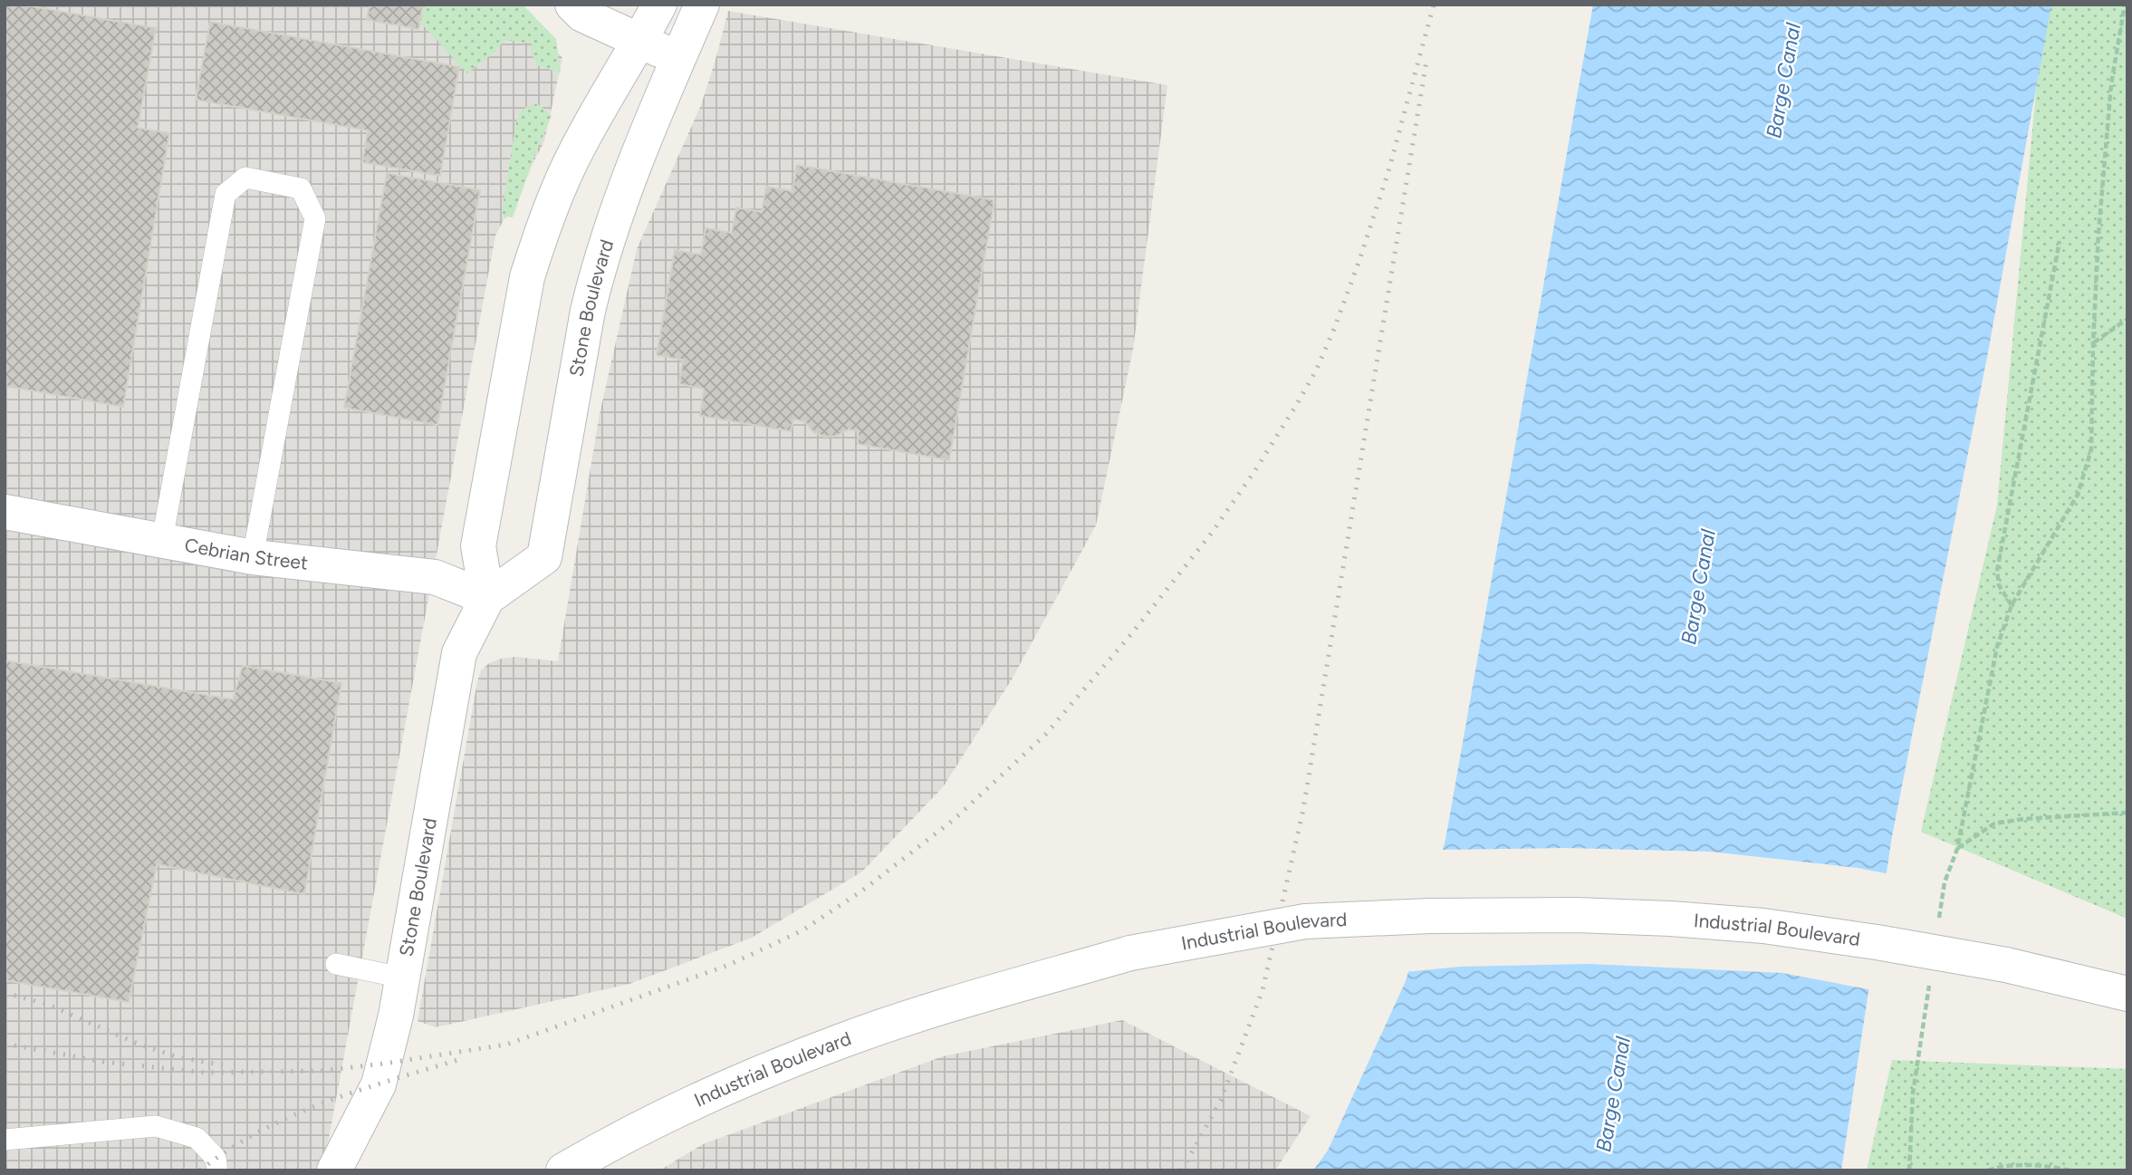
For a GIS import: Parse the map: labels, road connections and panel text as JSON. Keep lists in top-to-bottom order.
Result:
{
  "streets": {
    "street": ["Stone Boulevard", "Cebrian Street", "Industrial Boulevard"]
  },
  "crossings": [
    ["Stone Boulevard", "Cebrian Street"]
  ],
  "water": ["Barge Canal"]
}
